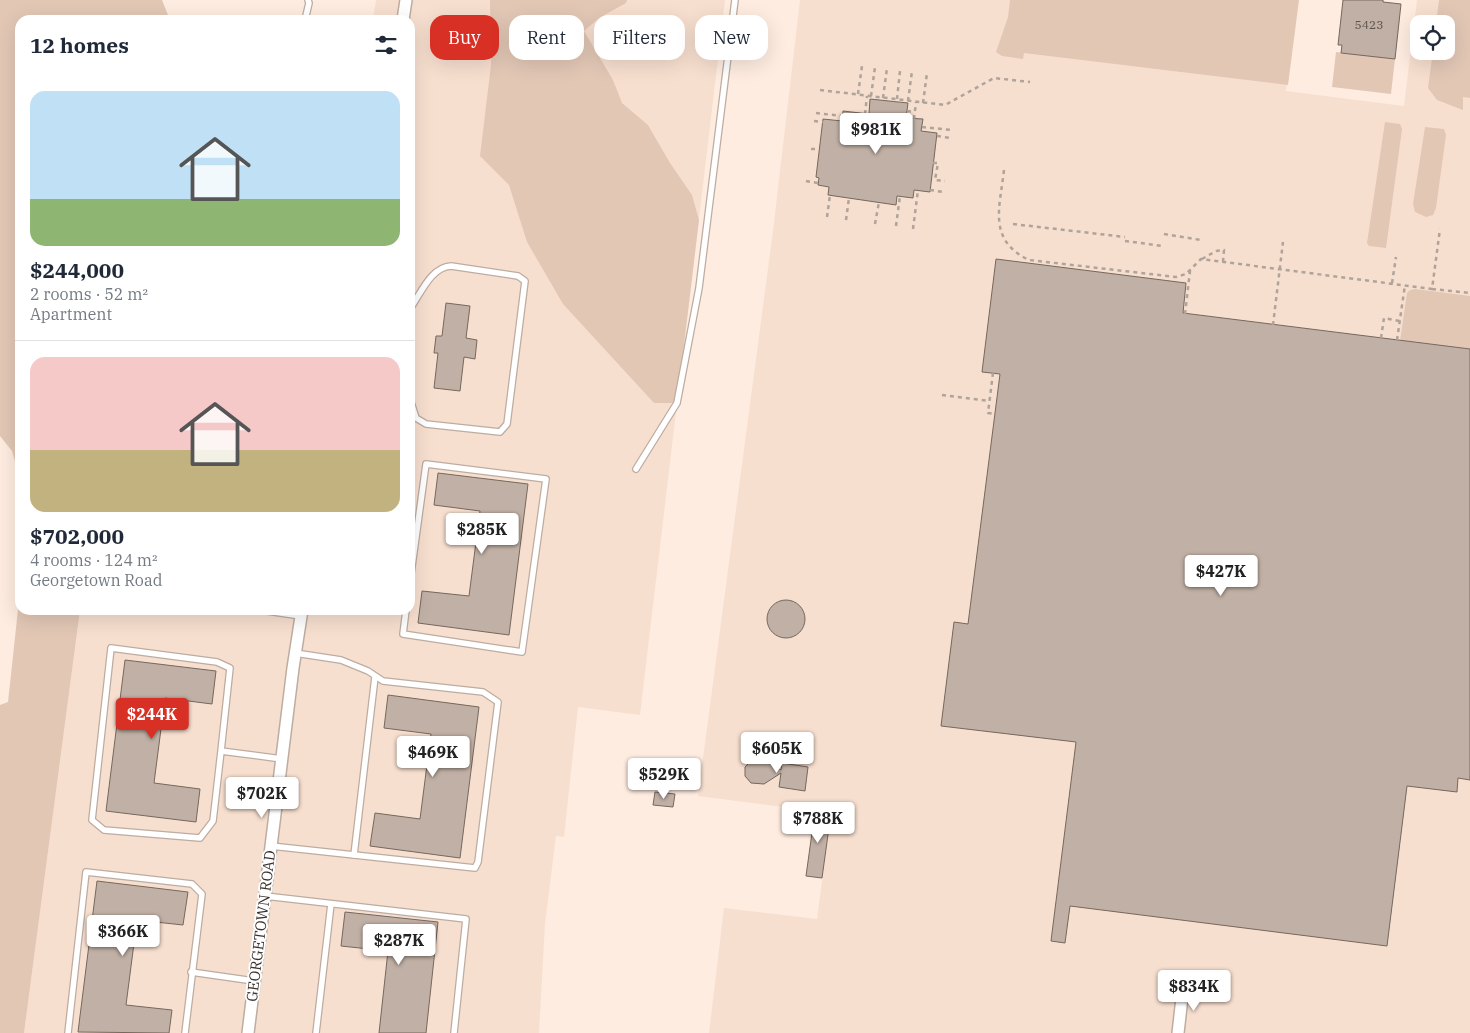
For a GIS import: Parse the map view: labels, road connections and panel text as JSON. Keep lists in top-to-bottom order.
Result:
{
  "streets": {
    "street": ["GEORGETOWN ROAD"]
  },
  "house_numbers": ["5423"],
  "page": {
    "chip": [
      "Buy",
      "Rent",
      "Filters",
      "New"
    ],
    "heading": "12 homes",
    "list": [
      {
        "name": "$244,000",
        "note": "2 rooms · 52 m² · Apartment"
      },
      {
        "name": "$702,000",
        "note": "4 rooms · 124 m² · Georgetown Road"
      }
    ],
    "price": [
      "$981K",
      "$285K",
      "$427K",
      "$244K",
      "$605K",
      "$469K",
      "$529K",
      "$702K",
      "$788K",
      "$366K",
      "$287K",
      "$834K"
    ]
  }
}
